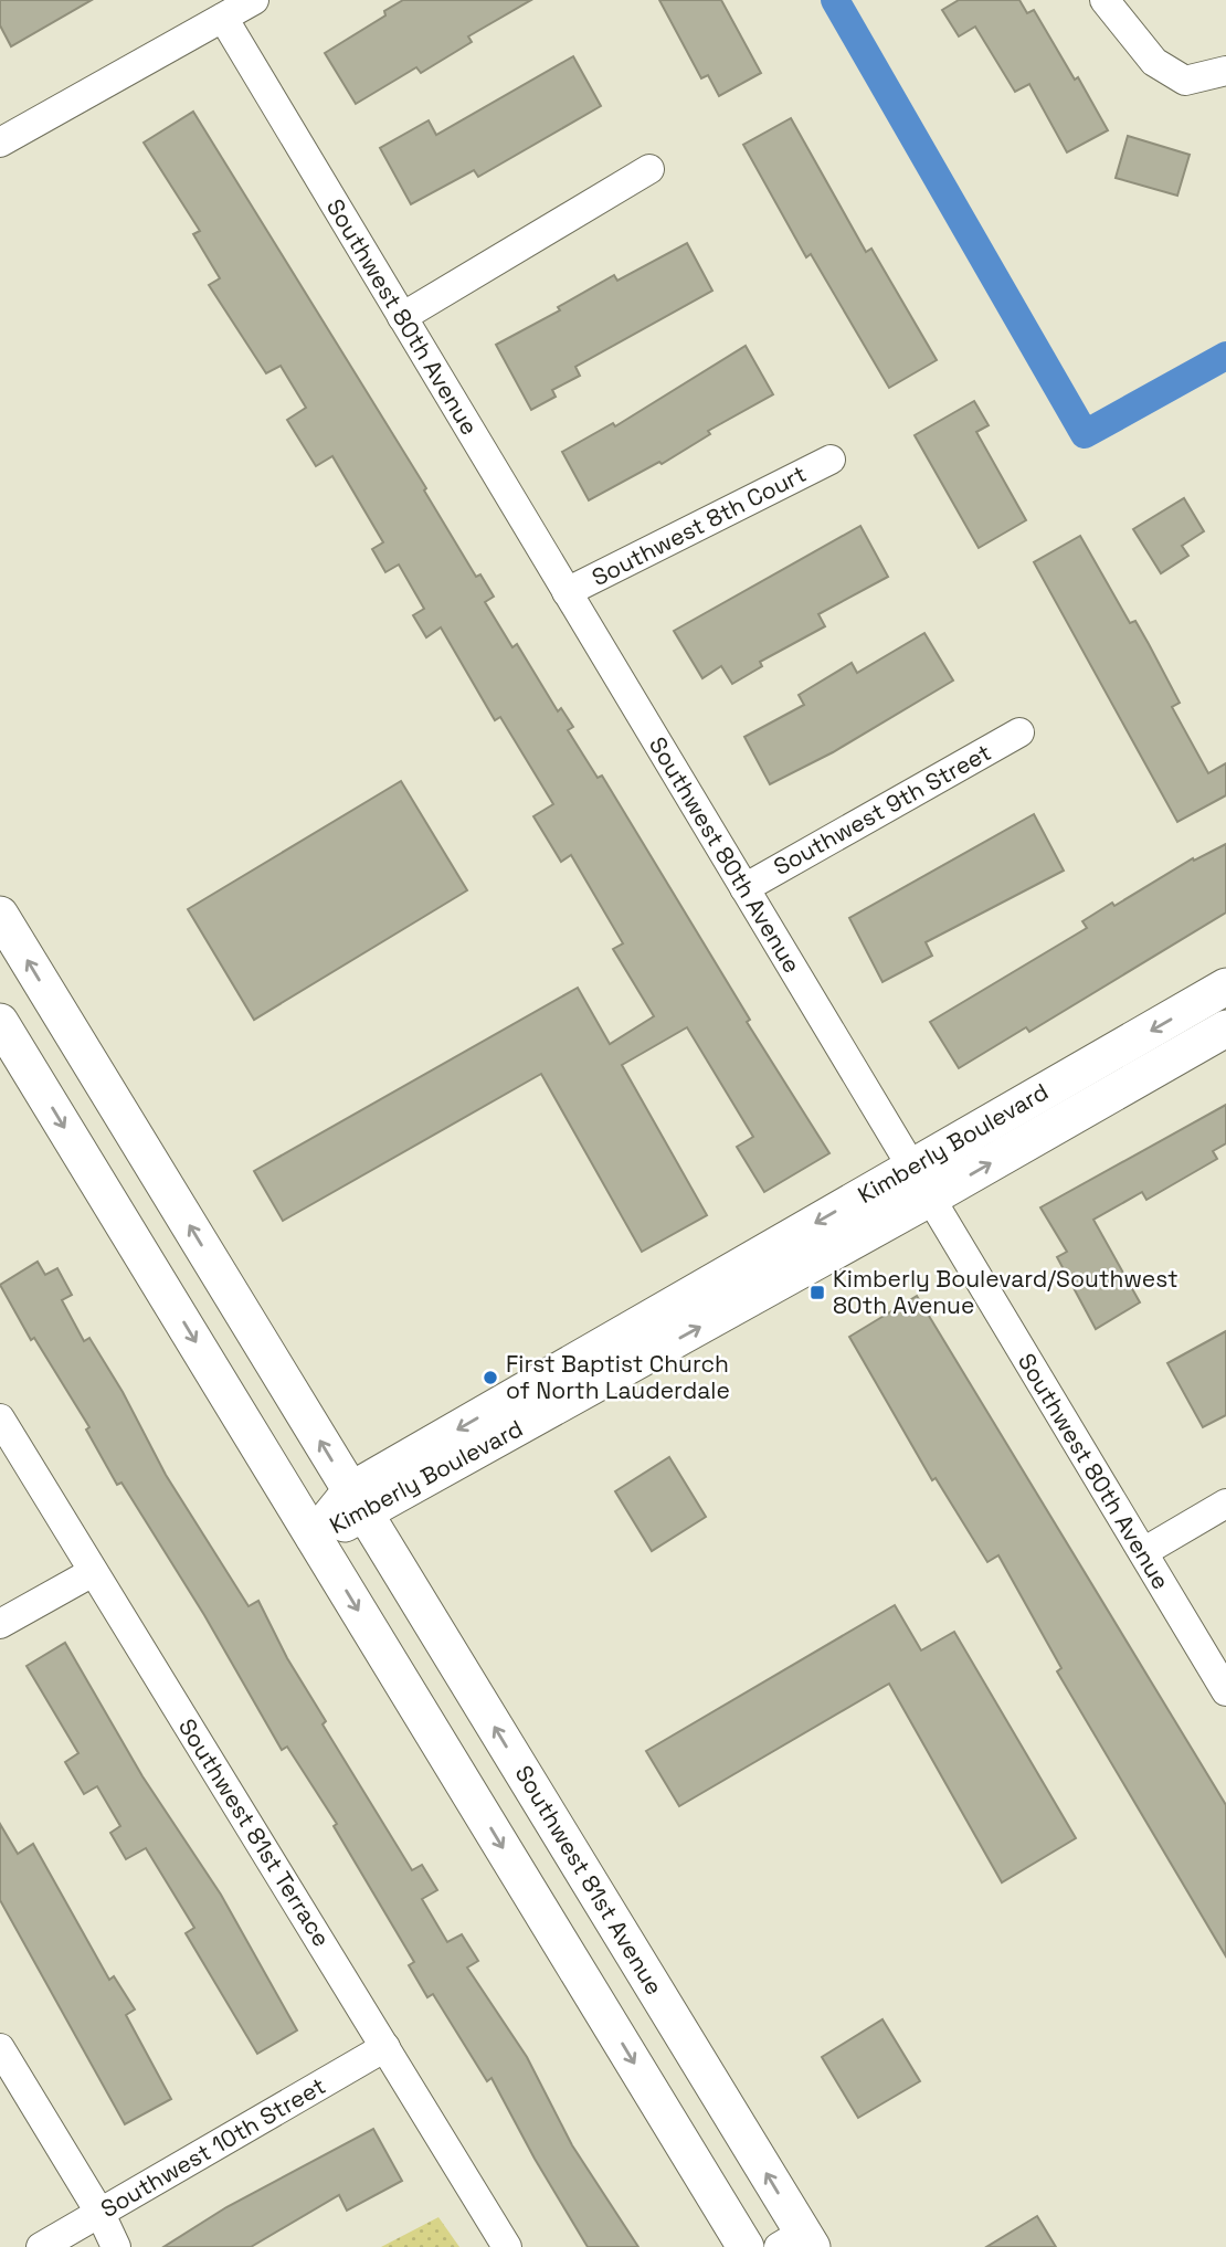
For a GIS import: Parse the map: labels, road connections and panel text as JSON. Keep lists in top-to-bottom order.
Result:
{
  "streets": {
    "street": [
      "Southwest 80th Avenue",
      "Southwest 8th Court",
      "Southwest 9th Street",
      "Kimberly Boulevard",
      "Southwest 81st Terrace",
      "Southwest 81st Avenue",
      "Southwest 10th Street"
    ]
  },
  "crossings": [
    ["Southwest 80th Avenue", "Southwest 8th Court"],
    ["Southwest 80th Avenue", "Southwest 9th Street"],
    ["Southwest 80th Avenue", "Kimberly Boulevard"],
    ["Kimberly Boulevard", "Southwest 81st Avenue"],
    ["Southwest 81st Terrace", "Southwest 10th Street"]
  ],
  "places": {
    "transit": ["Kimberly Boulevard/Southwest 80th Avenue"],
    "other": ["First Baptist Church of North Lauderdale"]
  }
}
